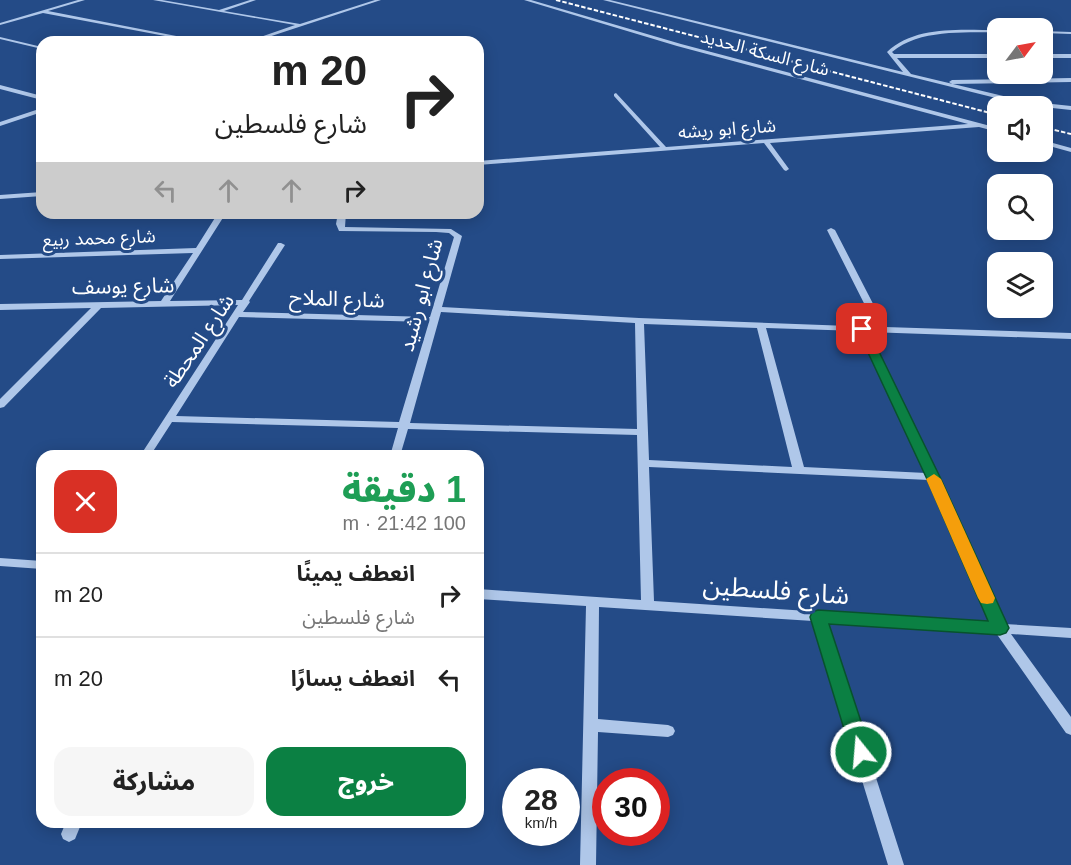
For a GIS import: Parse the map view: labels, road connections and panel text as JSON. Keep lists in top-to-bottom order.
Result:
{
  "streets": {
    "street": [
      "شارع السكة الحديد",
      "شارع ابو ريشه",
      "شارع محمد ربيع",
      "شارع يوسف",
      "شارع ابو رشيد",
      "شارع الملاح",
      "شارع المحطة",
      "شارع فلسطين"
    ]
  },
  "crossings": [
    ["شارع السكة الحديد", "شارع ابو ريشه"],
    ["شارع يوسف", "شارع المحطة"],
    ["شارع ابو رشيد", "شارع الملاح"],
    ["شارع الملاح", "شارع المحطة"]
  ],
  "north": "top right",
  "page": {
    "turn": ["20 m", "شارع فلسطين"],
    "heading": ["1 دقيقة", "100 m · 21:42"],
    "list": [
      {
        "name": "انعطف يمينًا",
        "note": "شارع فلسطين",
        "value": "20 m"
      },
      {
        "name": "انعطف يسارًا",
        "value": "20 m"
      }
    ],
    "buttons": ["خروج", "مشاركة"],
    "speed": "28 km/h",
    "limit": "30"
  }
}
